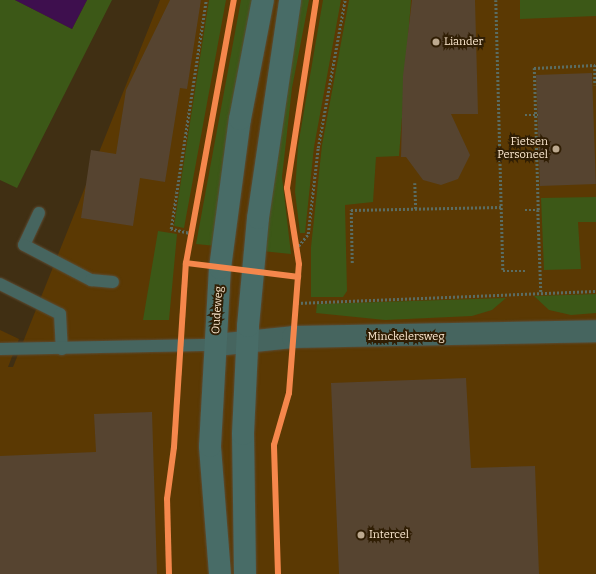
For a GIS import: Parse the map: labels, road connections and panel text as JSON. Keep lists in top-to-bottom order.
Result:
{
  "streets": {
    "main road": ["Oudeweg"],
    "street": ["Minckelersweg"]
  },
  "crossings": [
    ["Oudeweg", "Minckelersweg"]
  ],
  "places": ["Liander", "Fietsen Personeel", "Intercel"]
}
